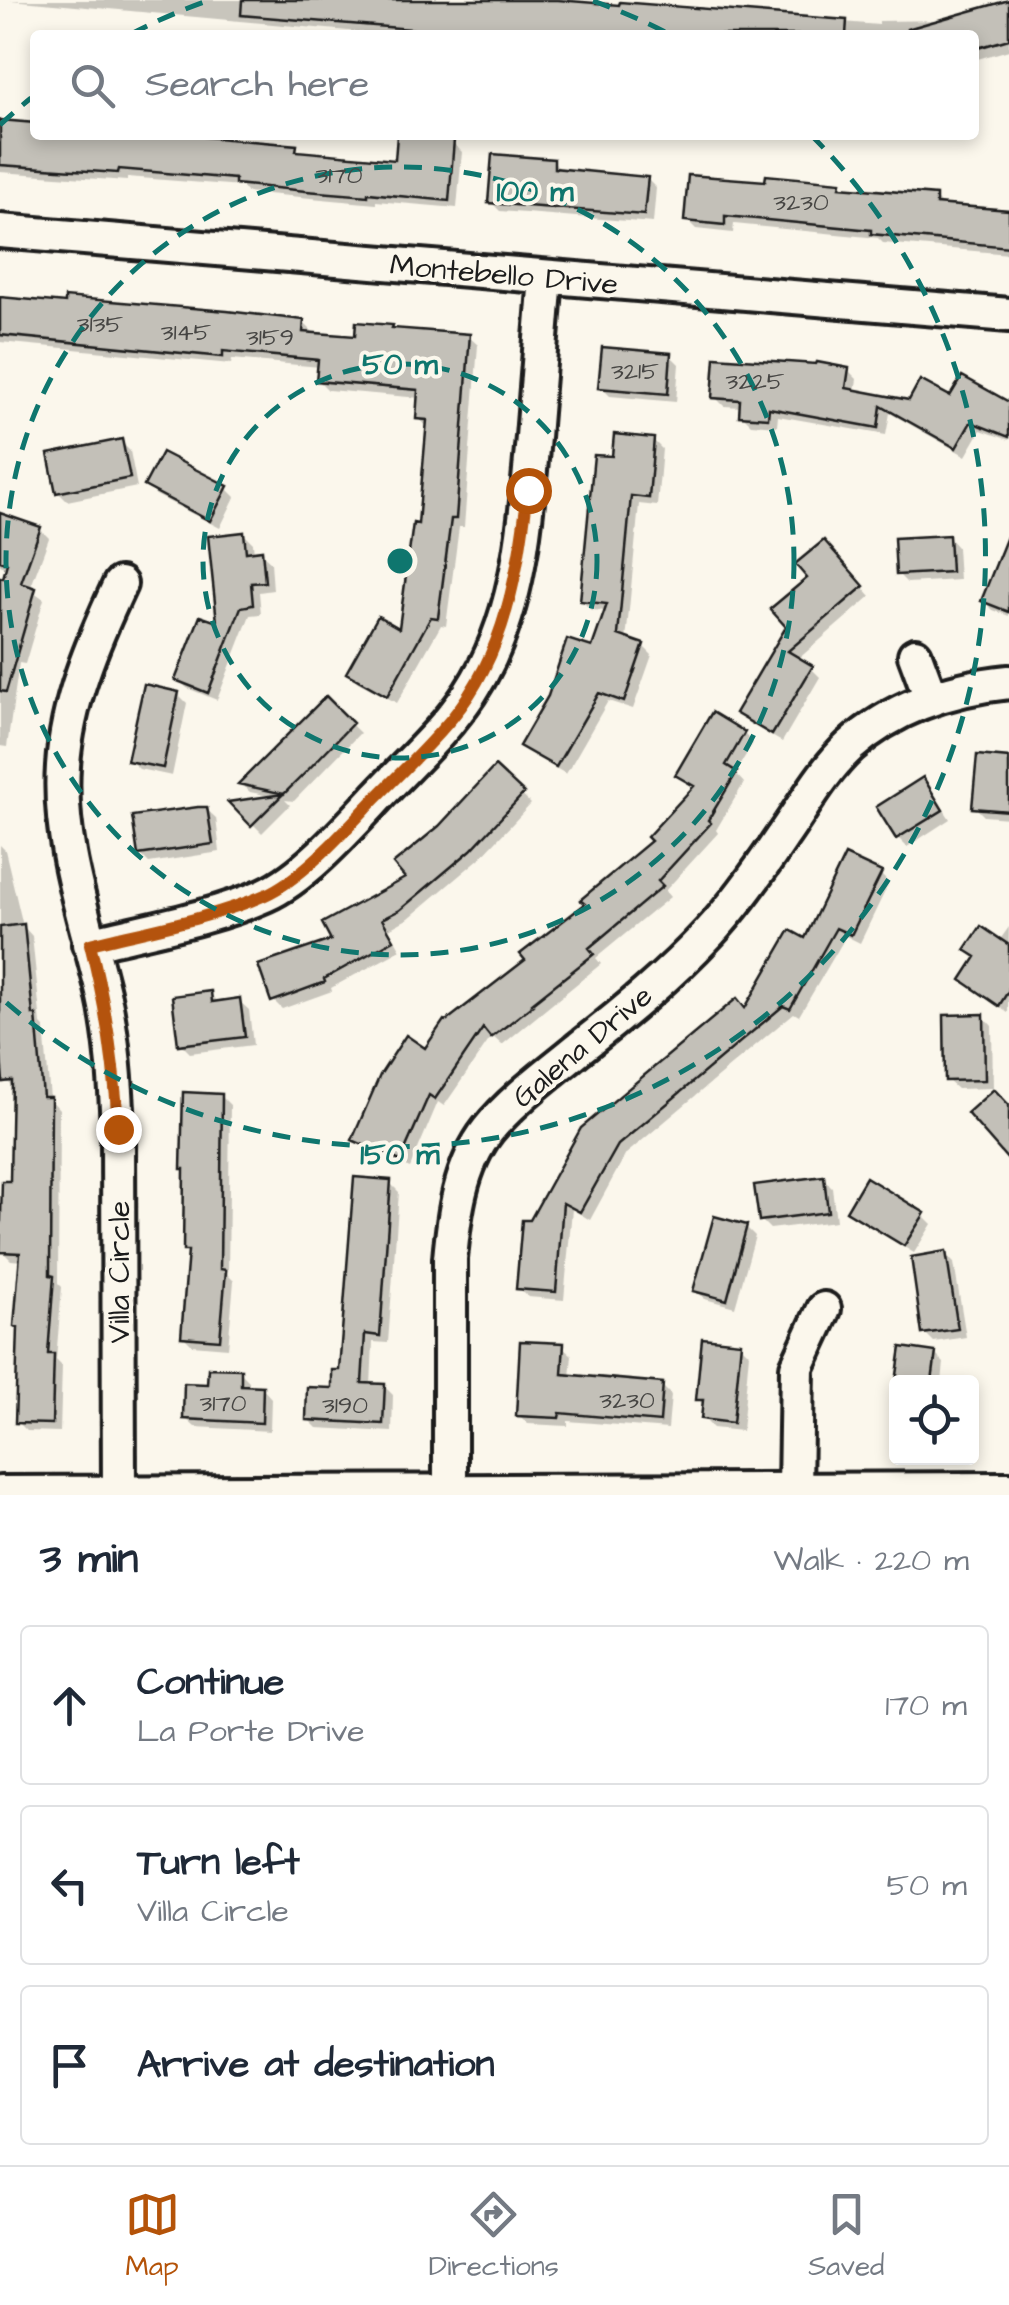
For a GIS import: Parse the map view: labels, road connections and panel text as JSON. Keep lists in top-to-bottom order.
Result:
{
  "streets": {
    "street": ["Montebello Drive", "Galena Drive", "Villa Circle"]
  },
  "house_numbers": [
    "3170",
    "3230",
    "3135",
    "3145",
    "3159",
    "3215",
    "3225",
    "3230",
    "3170",
    "3190"
  ],
  "page": {
    "search": "Search here",
    "heading": ["3 min", "Walk · 220 m"],
    "list": [
      ["Continue", "La Porte Drive", "170 m"],
      ["Turn left", "Villa Circle", "50 m"],
      "Arrive at destination"
    ],
    "nav": ["Map", "Directions", "Saved"]
  },
  "rings": ["100 m", "50 m", "150 m"]
}
